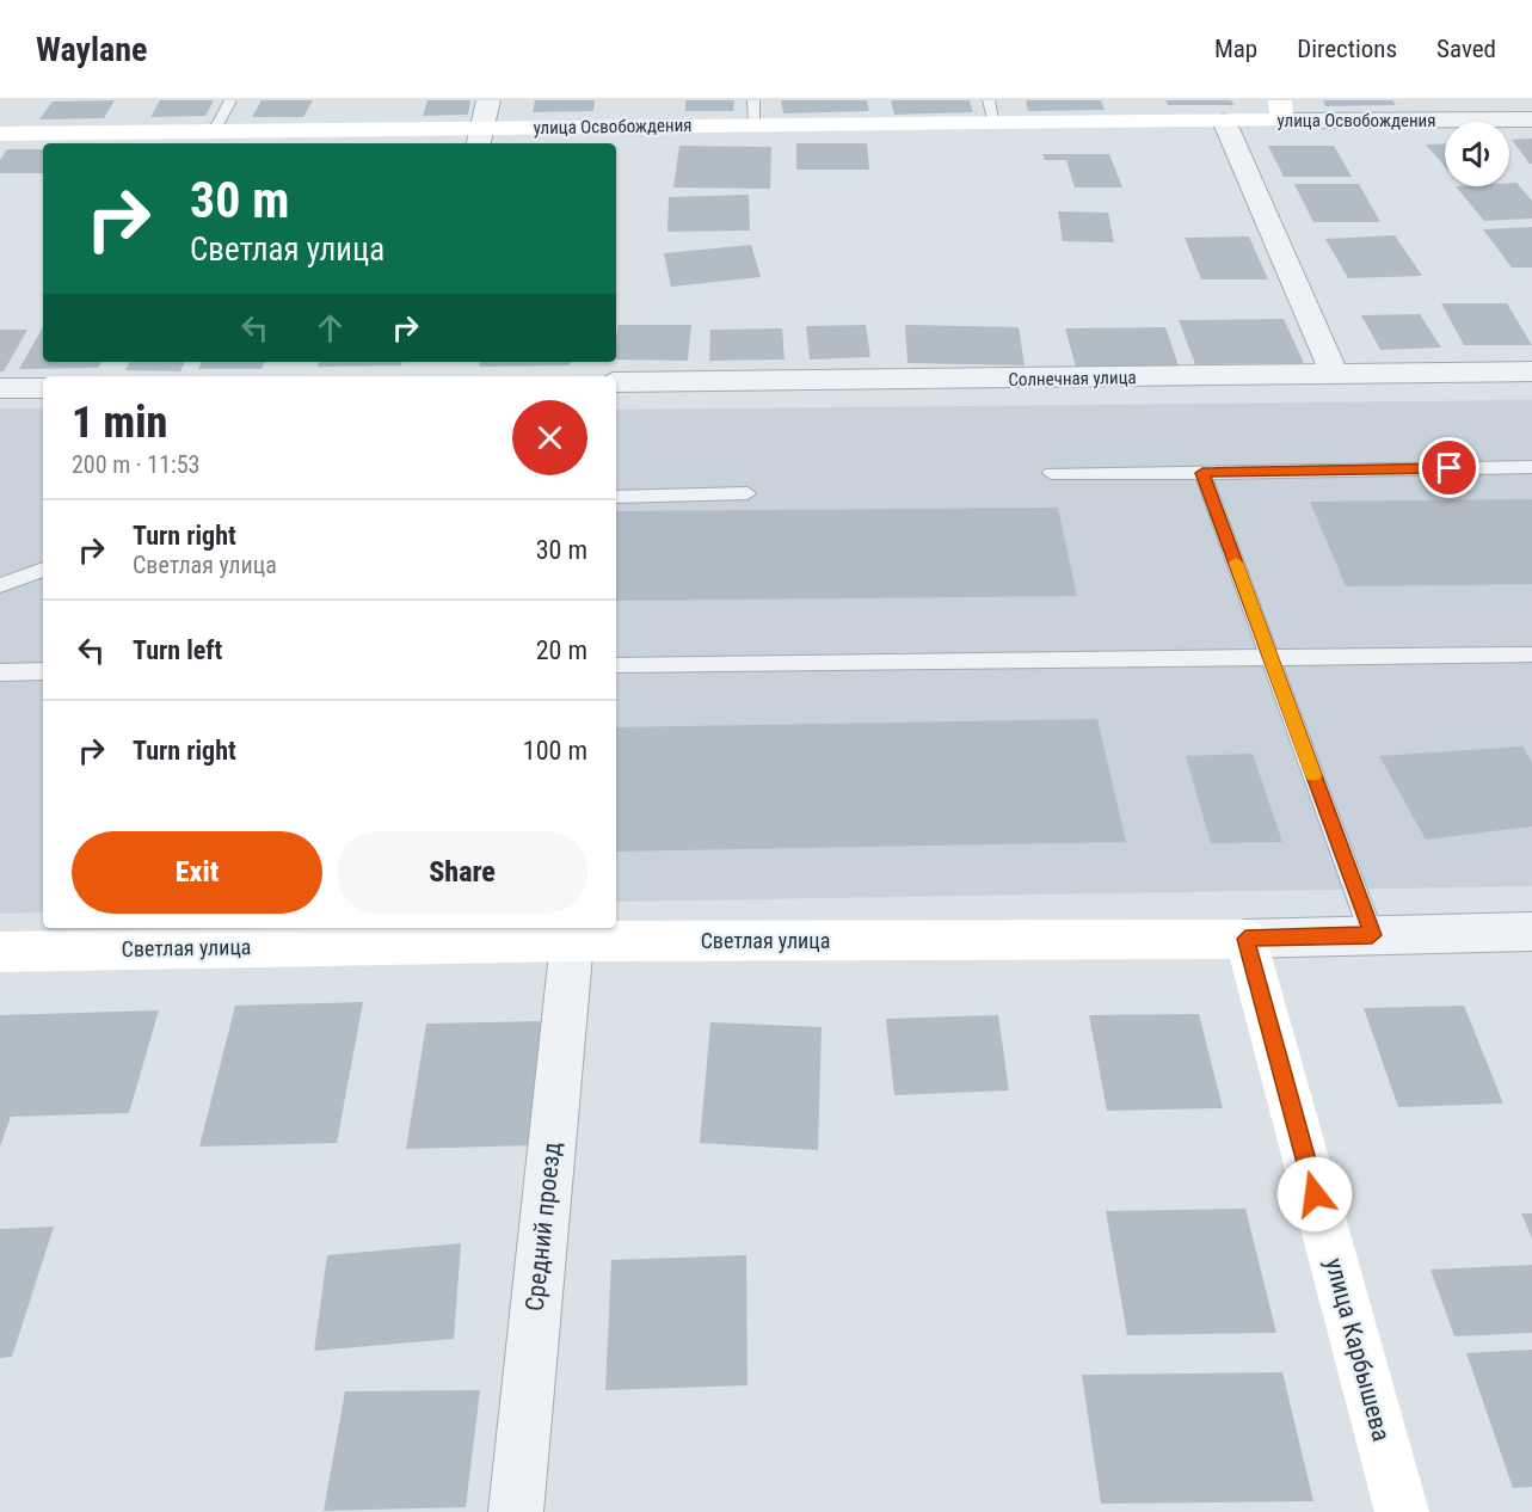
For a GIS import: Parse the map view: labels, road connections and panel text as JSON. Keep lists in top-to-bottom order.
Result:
{
  "streets": {
    "street": [
      "улица Освобождения",
      "Солнечная улица",
      "Светлая улица",
      "Средний проезд",
      "улица Карбышева"
    ]
  },
  "crossings": [
    ["Светлая улица", "Средний проезд"],
    ["Светлая улица", "улица Карбышева"]
  ],
  "page": {
    "header": "Waylane",
    "nav": ["Map", "Directions", "Saved"],
    "turn": ["30 m", "Светлая улица"],
    "heading": ["1 min", "200 m · 11:53"],
    "list": [
      {
        "name": "Turn right",
        "note": "Светлая улица",
        "value": "30 m"
      },
      {
        "name": "Turn left",
        "value": "20 m"
      },
      {
        "name": "Turn right",
        "value": "100 m"
      }
    ],
    "buttons": ["Exit", "Share"]
  }
}
